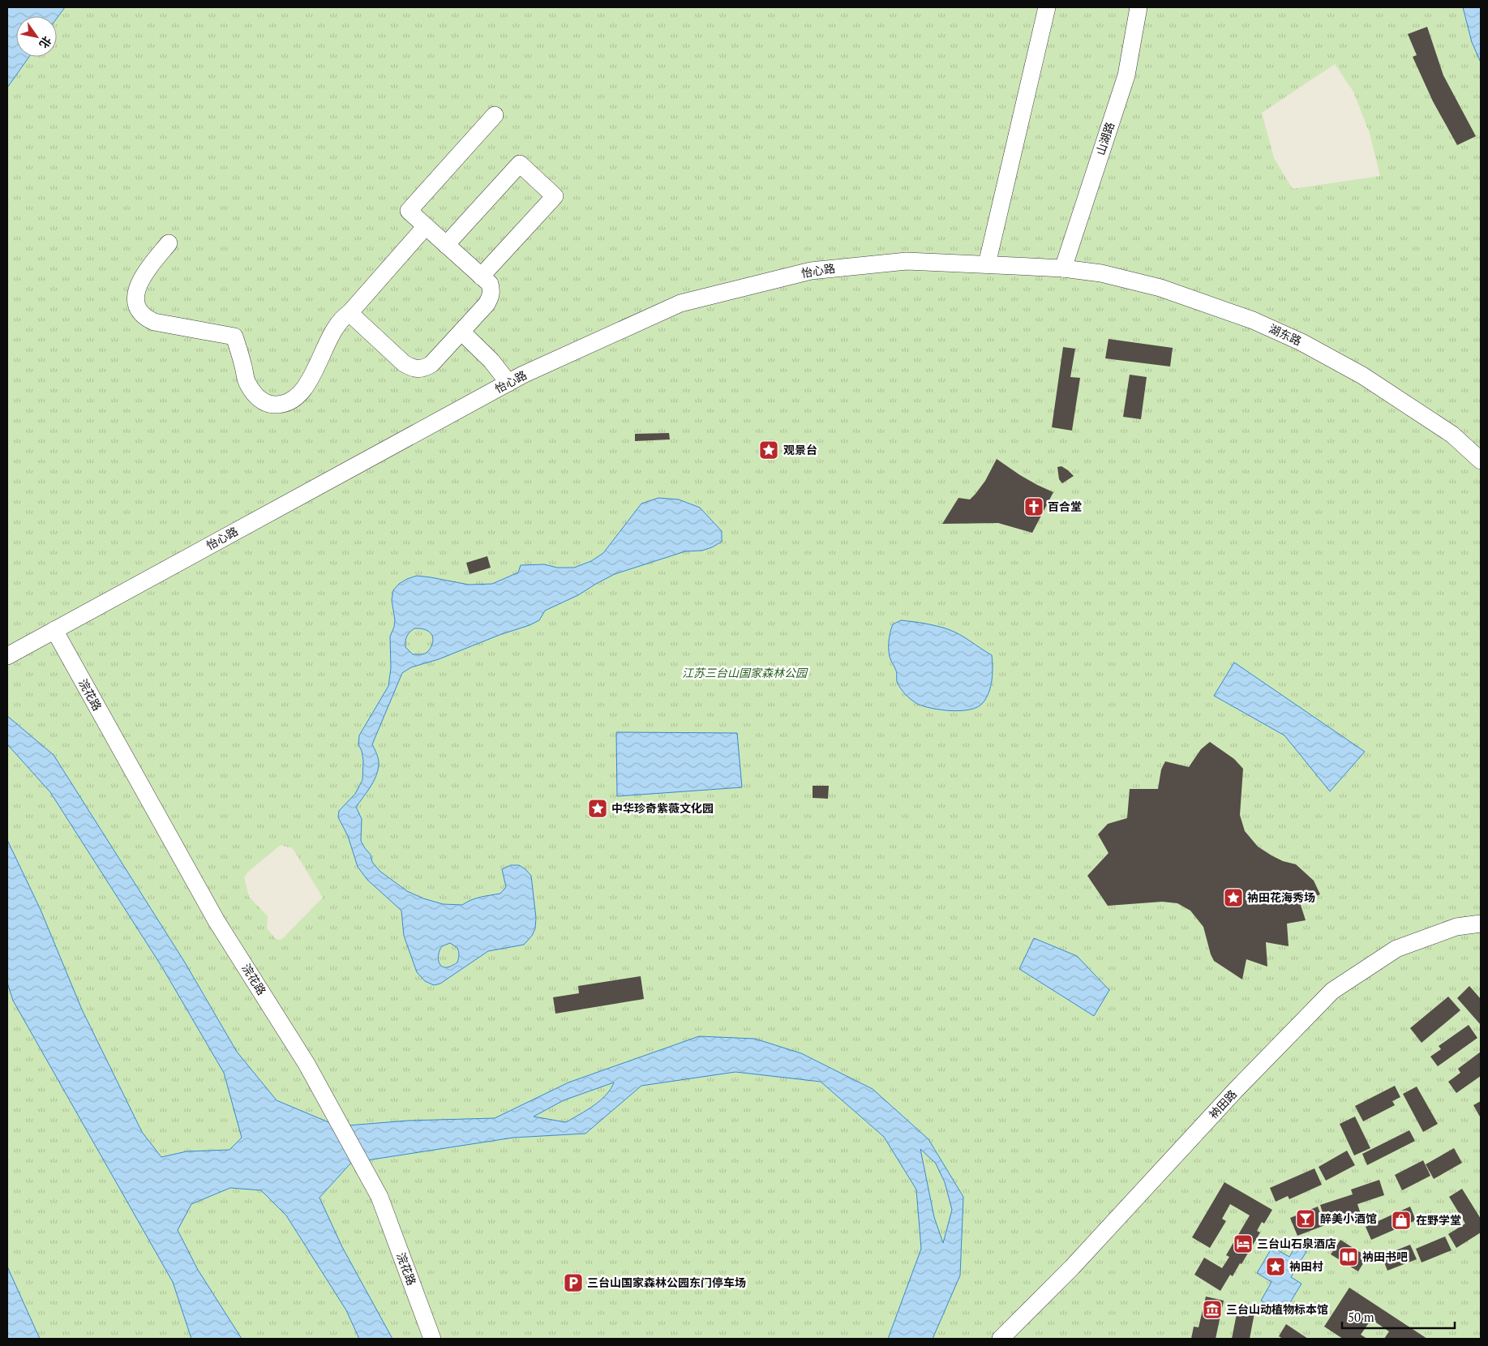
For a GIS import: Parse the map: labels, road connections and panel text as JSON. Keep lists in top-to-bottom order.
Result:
{
  "streets": {
    "street": [
      "山湖路",
      "怡心路",
      "湖东路",
      "浣花路",
      "衲田路"
    ]
  },
  "crossings": [
    ["山湖路", "怡心路"],
    ["山湖路", "湖东路"],
    ["怡心路", "湖东路"],
    ["怡心路", "浣花路"]
  ],
  "parks": ["江苏三台山国家森林公园"],
  "places": {
    "place": [
      "观景台",
      "中华珍奇紫薇文化园",
      "衲田花海秀场",
      "衲田村"
    ],
    "church": ["百合堂"],
    "bar": ["醉美小酒馆"],
    "shop": ["在野学堂"],
    "hotel": ["三台山石泉酒店"],
    "library": ["衲田书吧"],
    "parking": ["三台山国家森林公园东门停车场"],
    "museum": ["三台山动植物标本馆"]
  },
  "scale_bar": "50 m",
  "north": "bottom right"
}
